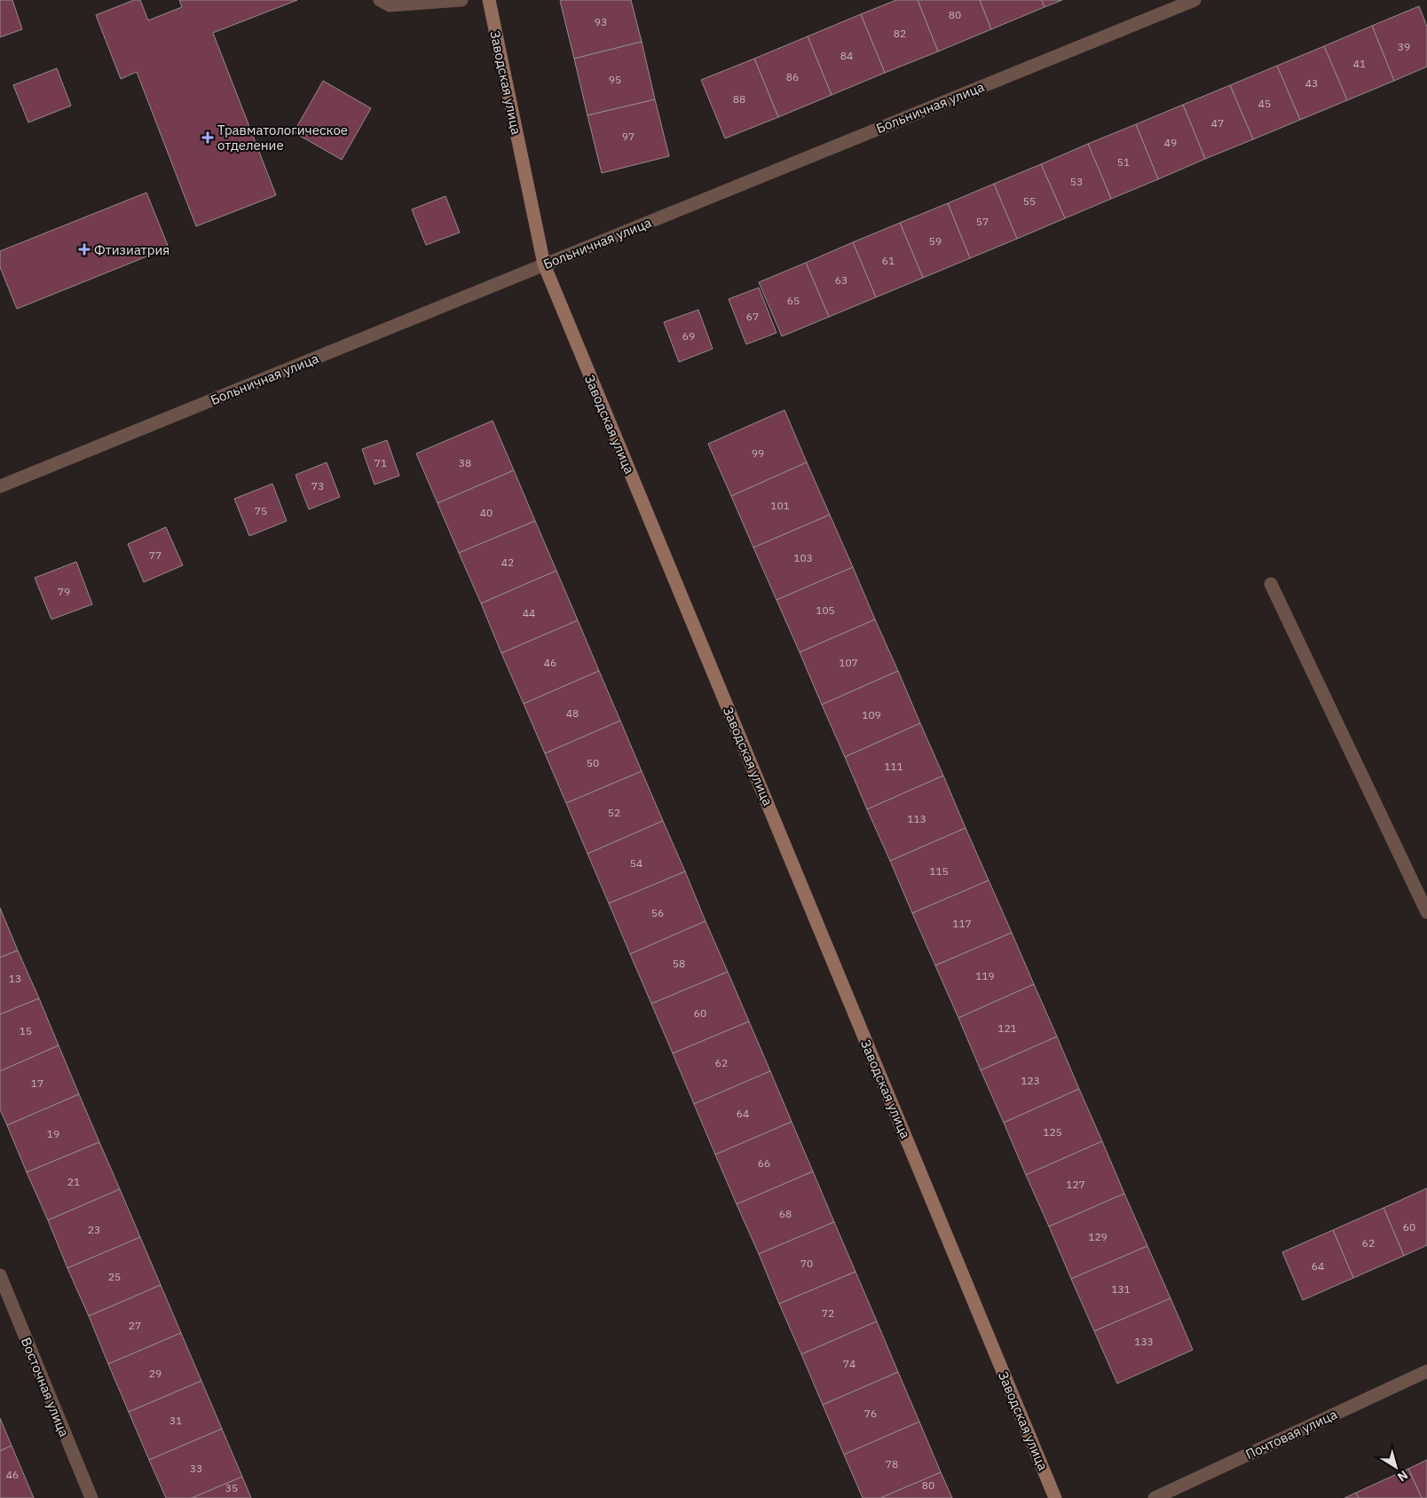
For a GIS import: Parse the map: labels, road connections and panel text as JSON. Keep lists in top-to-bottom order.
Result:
{
  "streets": {
    "street": [
      "Заводская улица",
      "Больничная улица",
      "Восточная улица",
      "Почтовая улица"
    ]
  },
  "crossings": [
    ["Заводская улица", "Больничная улица"]
  ],
  "places": {
    "health": ["Травматологическое отделение", "Фтизиатрия"]
  },
  "house_numbers": [
    "80",
    "93",
    "82",
    "39",
    "84",
    "41",
    "86",
    "95",
    "43",
    "88",
    "45",
    "47",
    "97",
    "49",
    "51",
    "53",
    "55",
    "57",
    "59",
    "61",
    "63",
    "65",
    "67",
    "69",
    "99",
    "71",
    "38",
    "73",
    "101",
    "75",
    "40",
    "77",
    "103",
    "42",
    "79",
    "105",
    "44",
    "46",
    "107",
    "48",
    "109",
    "50",
    "111",
    "52",
    "113",
    "54",
    "115",
    "56",
    "117",
    "58",
    "119",
    "13",
    "60",
    "121",
    "15",
    "62",
    "123",
    "17",
    "64",
    "125",
    "19",
    "66",
    "21",
    "127",
    "68",
    "60",
    "23",
    "129",
    "62",
    "70",
    "64",
    "25",
    "131",
    "72",
    "27",
    "133",
    "74",
    "29",
    "76",
    "31",
    "78",
    "33",
    "46",
    "80",
    "35"
  ],
  "north": "bottom right"
}
